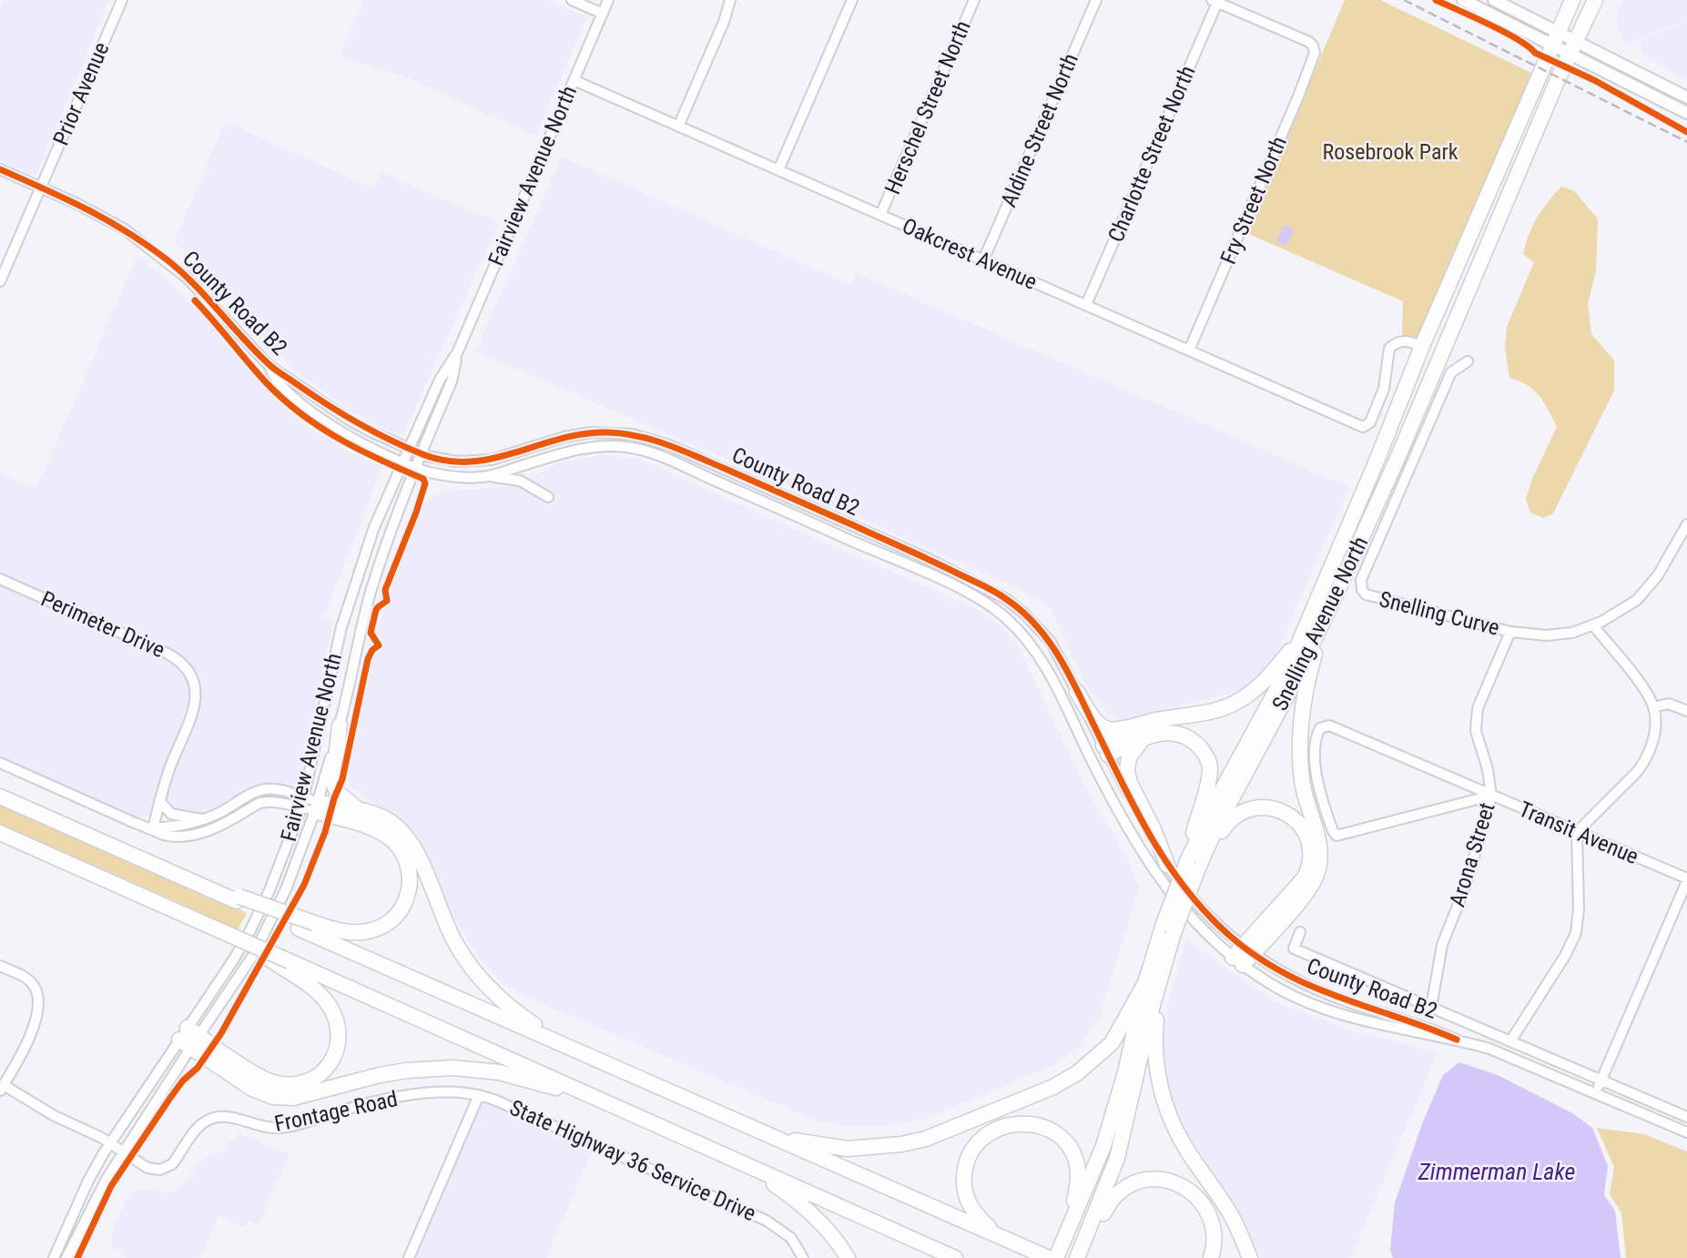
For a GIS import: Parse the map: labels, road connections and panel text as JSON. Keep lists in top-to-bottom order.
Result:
{
  "streets": {
    "highway": ["Snelling Avenue North"],
    "street": [
      "Prior Avenue",
      "Herschel Street North",
      "Aldine Street North",
      "Charlotte Street North",
      "Fairview Avenue North",
      "Fry Street North",
      "Oakcrest Avenue",
      "County Road B2",
      "Snelling Curve",
      "Perimeter Drive",
      "Transit Avenue",
      "Arona Street",
      "Frontage Road",
      "State Highway 36 Service Drive"
    ]
  },
  "crossings": [
    ["Prior Avenue", "County Road B2"],
    ["Herschel Street North", "Oakcrest Avenue"],
    ["Aldine Street North", "Oakcrest Avenue"],
    ["Charlotte Street North", "Fry Street North"],
    ["Charlotte Street North", "Oakcrest Avenue"],
    ["Fairview Avenue North", "Oakcrest Avenue"],
    ["Fairview Avenue North", "County Road B2"],
    ["Fairview Avenue North", "Frontage Road"],
    ["Fry Street North", "Oakcrest Avenue"],
    ["Oakcrest Avenue", "Snelling Avenue North"],
    ["Snelling Curve", "Transit Avenue"],
    ["Snelling Curve", "Arona Street"],
    ["Transit Avenue", "Arona Street"],
    ["Frontage Road", "State Highway 36 Service Drive"]
  ],
  "water": ["Zimmerman Lake"],
  "parks": ["Rosebrook Park"]
}
